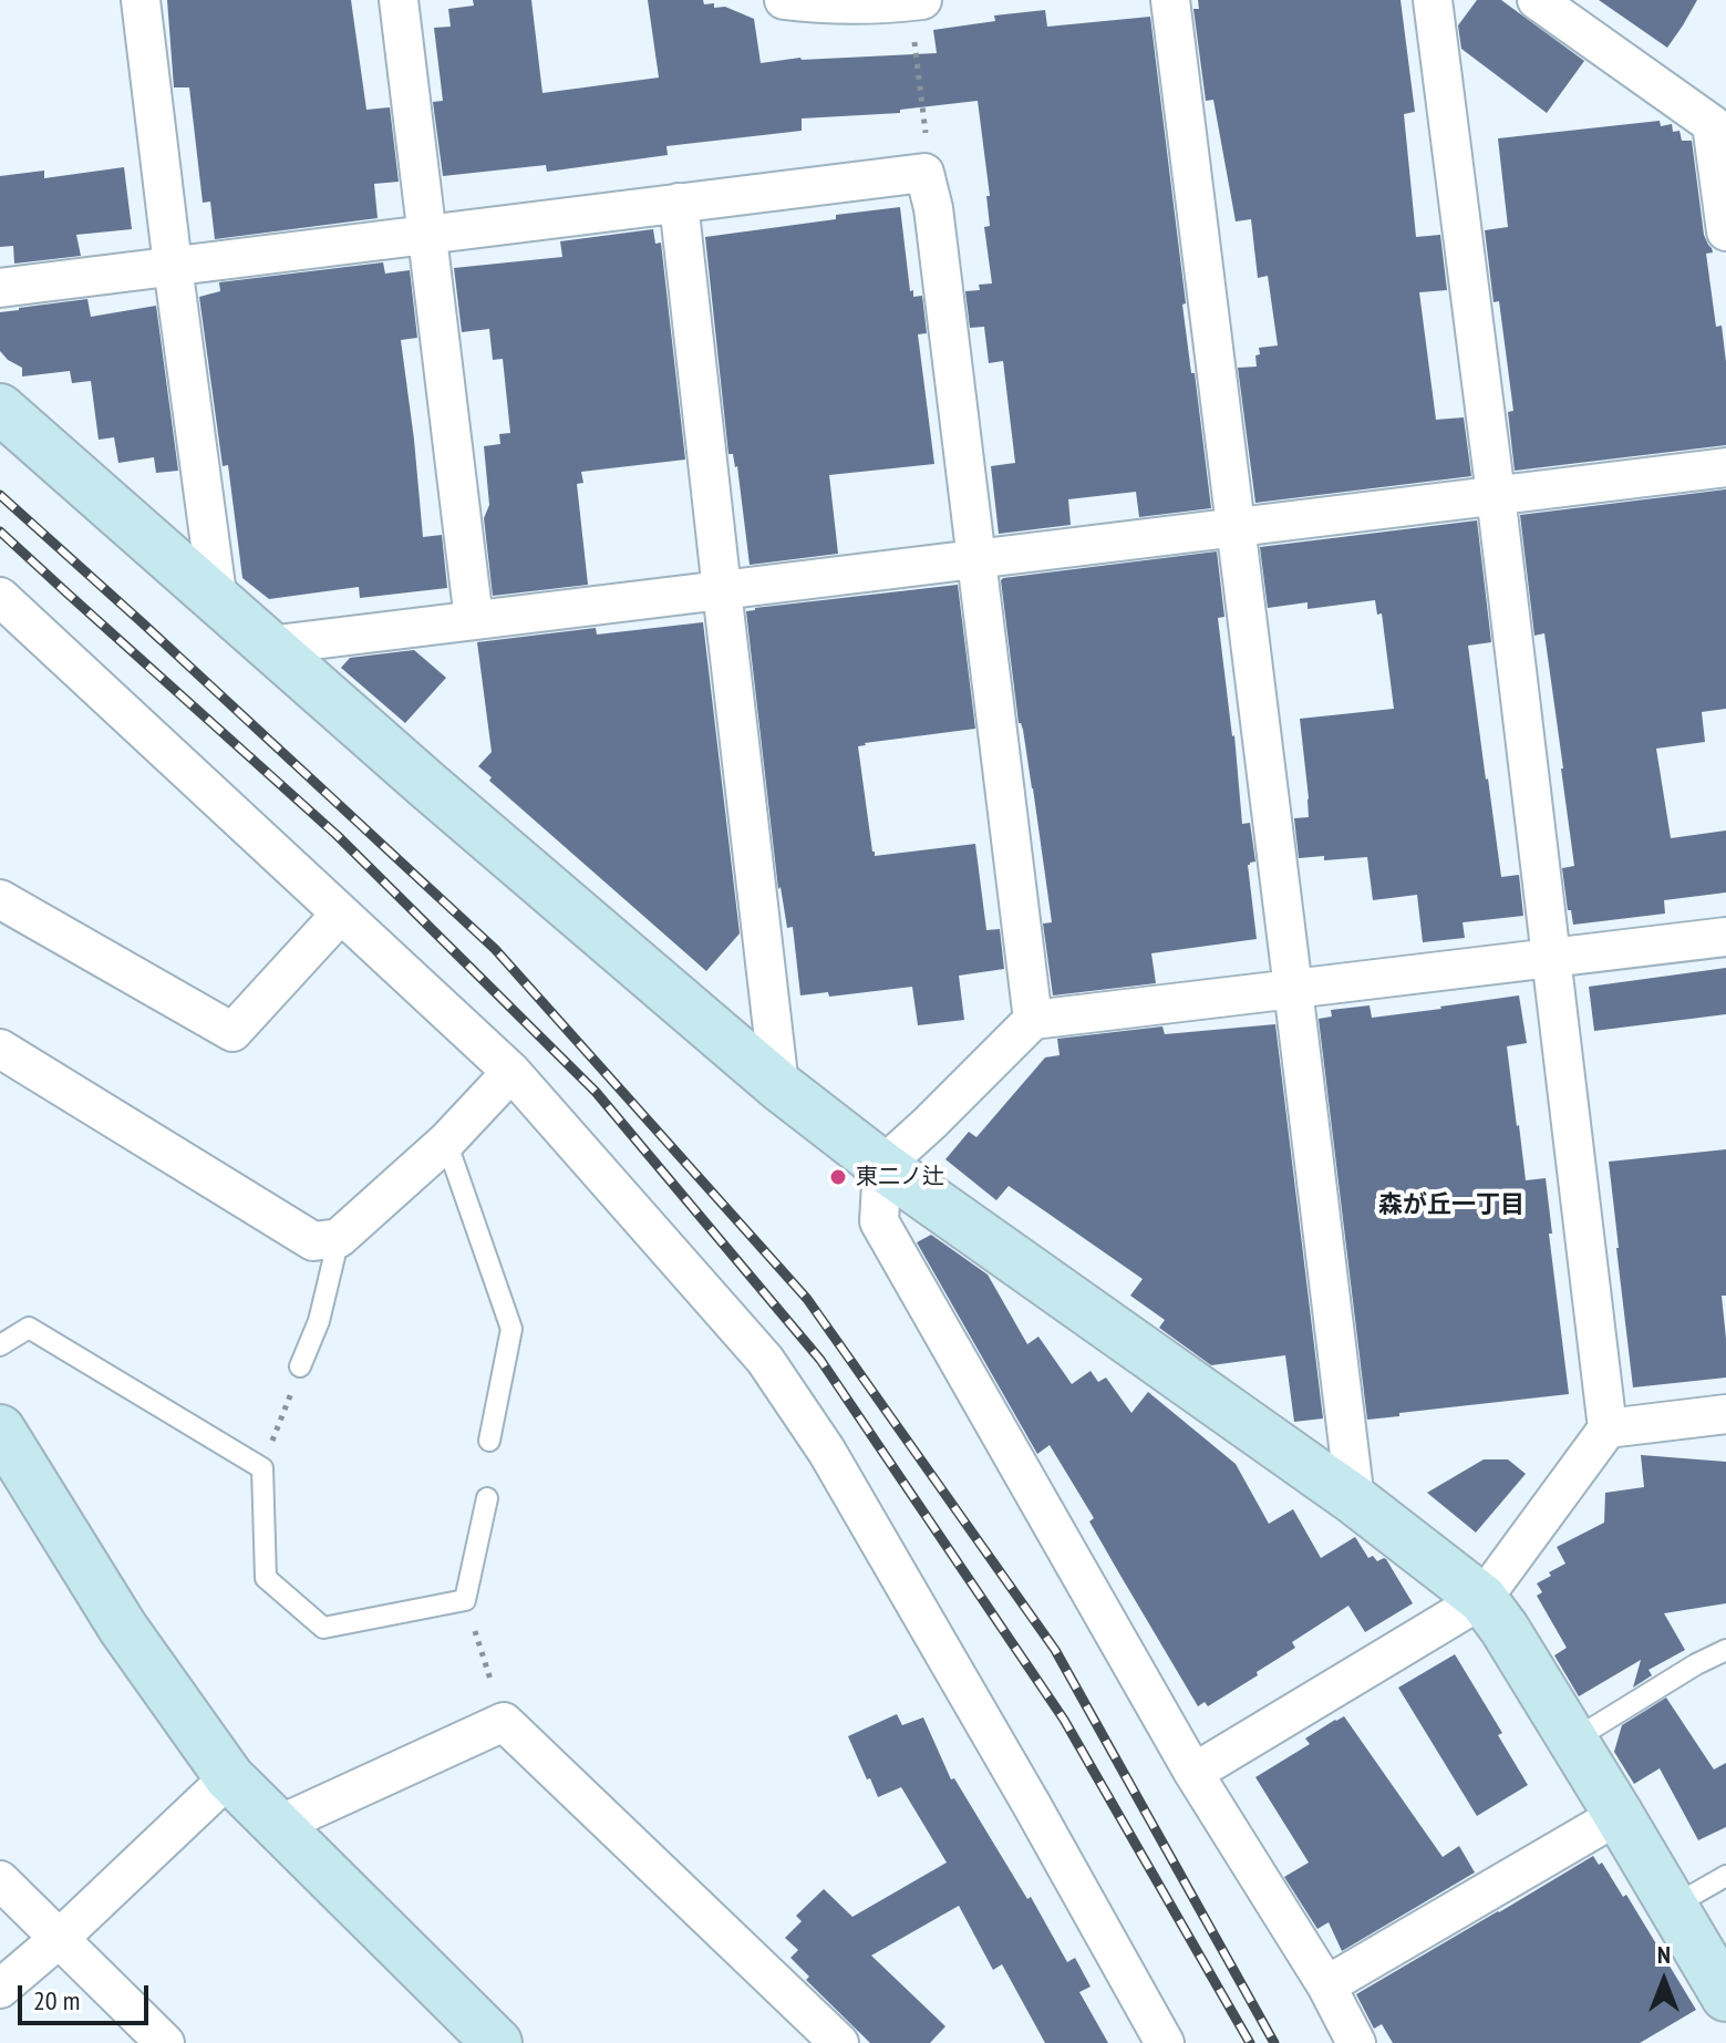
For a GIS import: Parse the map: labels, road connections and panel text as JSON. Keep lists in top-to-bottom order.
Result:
{
  "districts": ["森が丘一丁目"],
  "places": ["東二ノ辻"],
  "scale_bar": "20 m",
  "north": "top"
}
